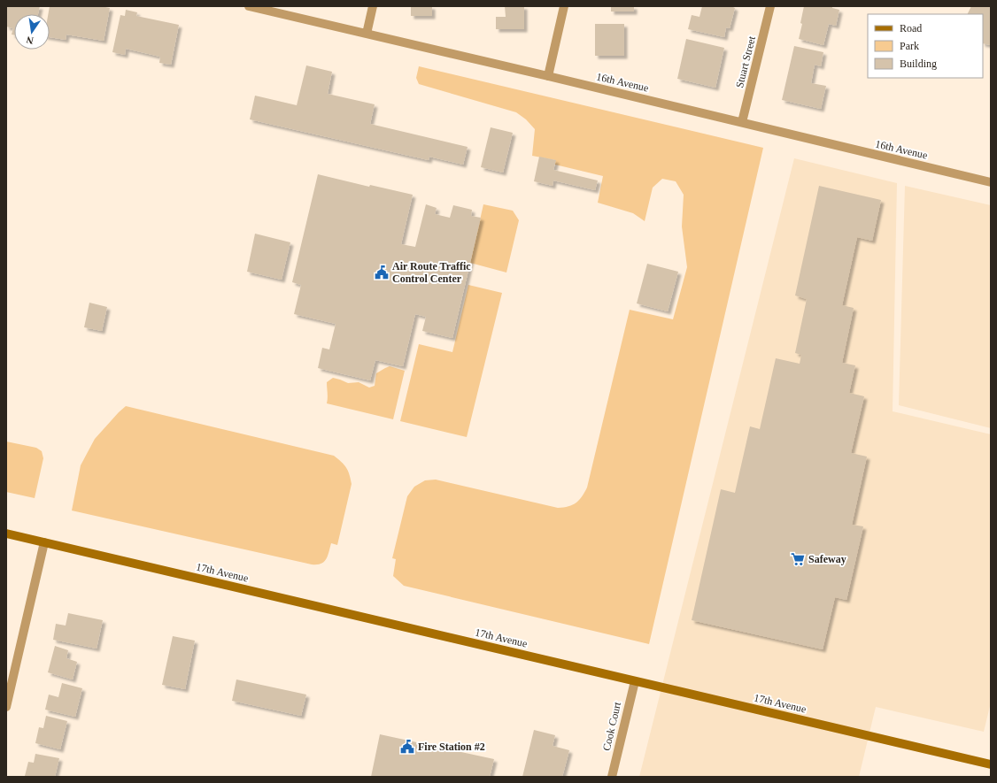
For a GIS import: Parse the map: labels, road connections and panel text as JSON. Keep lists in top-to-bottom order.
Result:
{
  "streets": {
    "main road": ["17th Avenue"],
    "street": ["Stuart Street", "16th Avenue", "Cook Court"]
  },
  "crossings": [
    ["Stuart Street", "16th Avenue"],
    ["17th Avenue", "Cook Court"]
  ],
  "places": {
    "public building": ["Air Route Traffic Control Center", "Fire Station #2"],
    "supermarket": ["Safeway"]
  },
  "legend": ["Road", "Park", "Building"],
  "north": "bottom"
}
